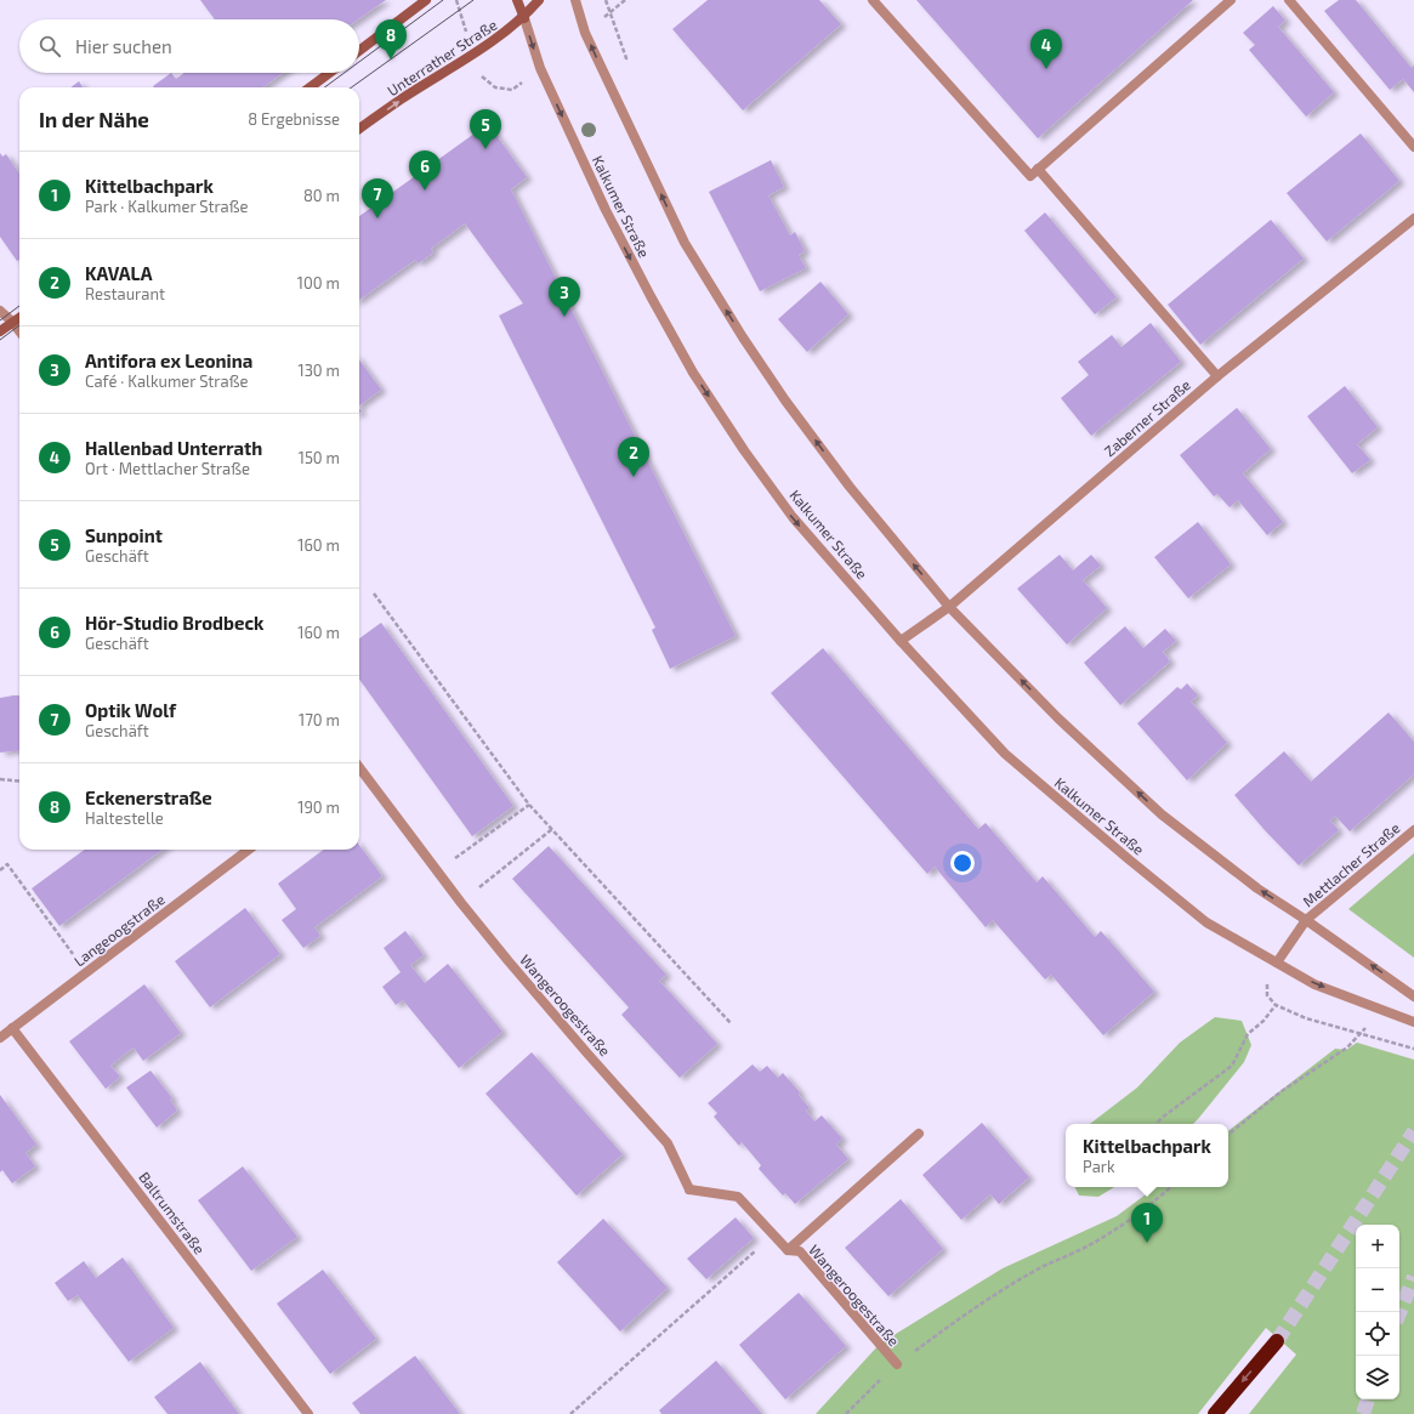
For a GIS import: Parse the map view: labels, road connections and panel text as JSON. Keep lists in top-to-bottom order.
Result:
{
  "streets": {
    "main road": ["Unterrather Straße", "Kalkumer Straße"],
    "street": [
      "Zaberner Straße",
      "Mettlacher Straße",
      "Langeoogstraße",
      "Wangeroogestraße",
      "Baltrumstraße"
    ]
  },
  "crossings": [
    ["Unterrather Straße", "Kalkumer Straße"],
    ["Kalkumer Straße", "Zaberner Straße"],
    ["Langeoogstraße", "Baltrumstraße"]
  ],
  "one_way": ["Kalkumer Straße"],
  "page": {
    "pins": [
      "8",
      "4",
      "5",
      "6",
      "7",
      "3",
      "2",
      "1"
    ],
    "search": "Hier suchen",
    "heading": ["In der Nähe", "8 Ergebnisse"],
    "list": [
      {
        "mark": "1",
        "name": "Kittelbachpark",
        "note": "Park · Kalkumer Straße",
        "value": "80 m"
      },
      {
        "mark": "2",
        "name": "KAVALA",
        "note": "Restaurant",
        "value": "100 m"
      },
      {
        "mark": "3",
        "name": "Antifora ex Leonina",
        "note": "Café · Kalkumer Straße",
        "value": "130 m"
      },
      {
        "mark": "4",
        "name": "Hallenbad Unterrath",
        "note": "Ort · Mettlacher Straße",
        "value": "150 m"
      },
      {
        "mark": "5",
        "name": "Sunpoint",
        "note": "Geschäft",
        "value": "160 m"
      },
      {
        "mark": "6",
        "name": "Hör-Studio Brodbeck",
        "note": "Geschäft",
        "value": "160 m"
      },
      {
        "mark": "7",
        "name": "Optik Wolf",
        "note": "Geschäft",
        "value": "170 m"
      },
      {
        "mark": "8",
        "name": "Eckenerstraße",
        "note": "Haltestelle",
        "value": "190 m"
      }
    ],
    "popup": ["Kittelbachpark", "Park"],
    "map_buttons": ["+", "−"]
  }
}
